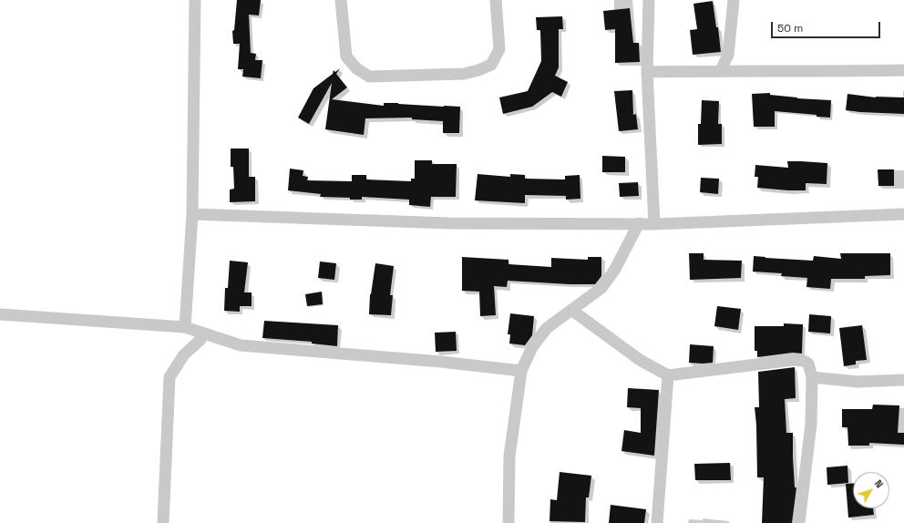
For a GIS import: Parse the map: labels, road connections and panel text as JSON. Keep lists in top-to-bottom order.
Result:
{
  "scale_bar": "50 m",
  "north": "top right"
}
